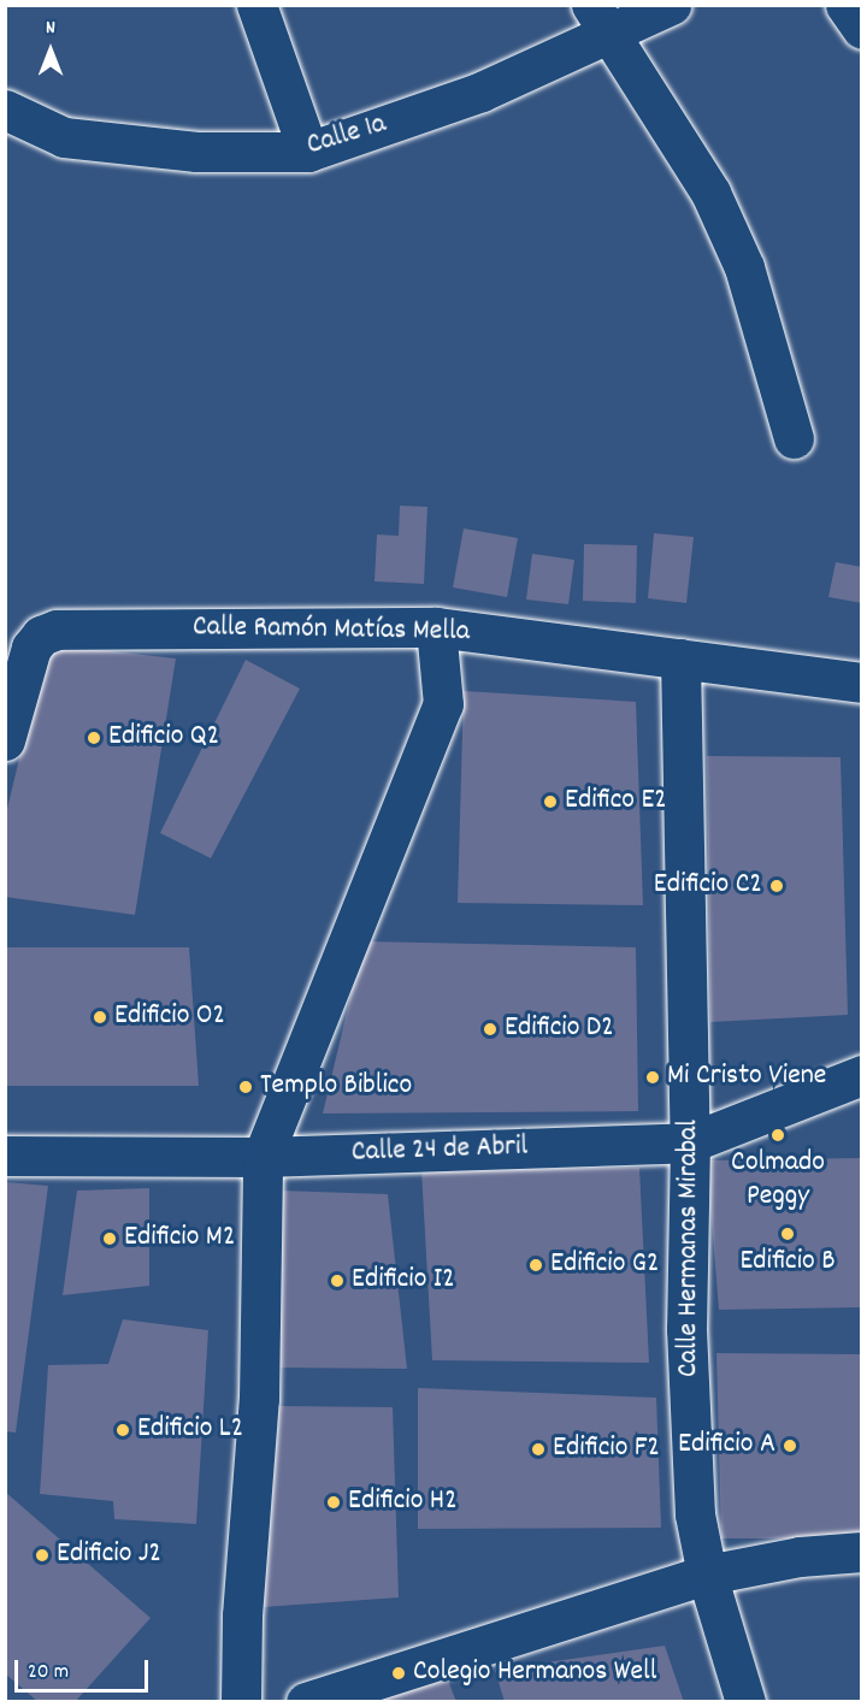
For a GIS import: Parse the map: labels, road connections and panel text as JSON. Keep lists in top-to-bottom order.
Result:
{
  "streets": {
    "street": [
      "Calle 1a",
      "Calle Ramón Matías Mella",
      "Calle 24 de Abril",
      "Calle Hermanas Mirabal"
    ]
  },
  "crossings": [
    ["Calle Ramón Matías Mella", "Calle Hermanas Mirabal"],
    ["Calle 24 de Abril", "Calle Hermanas Mirabal"]
  ],
  "places": [
    "Edificio Q2",
    "Edifico E2",
    "Edificio C2",
    "Edificio O2",
    "Edificio D2",
    "Mi Cristo Viene",
    "Templo Biblico",
    "Colmado Peggy",
    "Edificio B",
    "Edificio M2",
    "Edificio G2",
    "Edificio I2",
    "Edificio L2",
    "Edificio A",
    "Edificio F2",
    "Edificio H2",
    "Edificio J2",
    "Colegio Hermanos Well"
  ],
  "scale_bar": "20 m",
  "north": "top"
}
